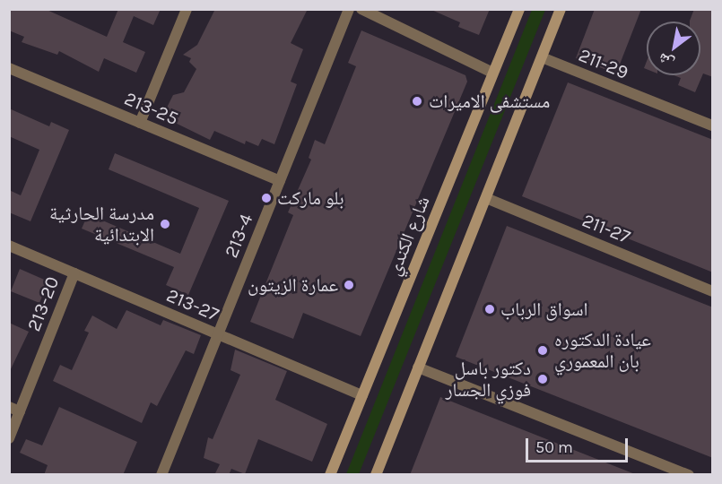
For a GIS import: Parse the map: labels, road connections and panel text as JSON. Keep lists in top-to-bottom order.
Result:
{
  "streets": {
    "street": [
      "211-29",
      "213-25",
      "211-27",
      "213-4",
      "شارع الكندي",
      "213-20",
      "213-27"
    ]
  },
  "crossings": [
    ["213-25", "213-4"],
    ["213-4", "213-27"],
    ["شارع الكندي", "213-27"],
    ["213-20", "213-27"]
  ],
  "places": [
    "مستشفى الاميرات",
    "بلو ماركت",
    "مدرسة الحارثية الابتدائية",
    "عمارة الزيتون",
    "اسواق الرباب",
    "عيادة الدكتوره بان المعموري",
    "دكتور باسل فوزي الجسار"
  ],
  "scale_bar": "50 m",
  "north": "bottom left"
}
